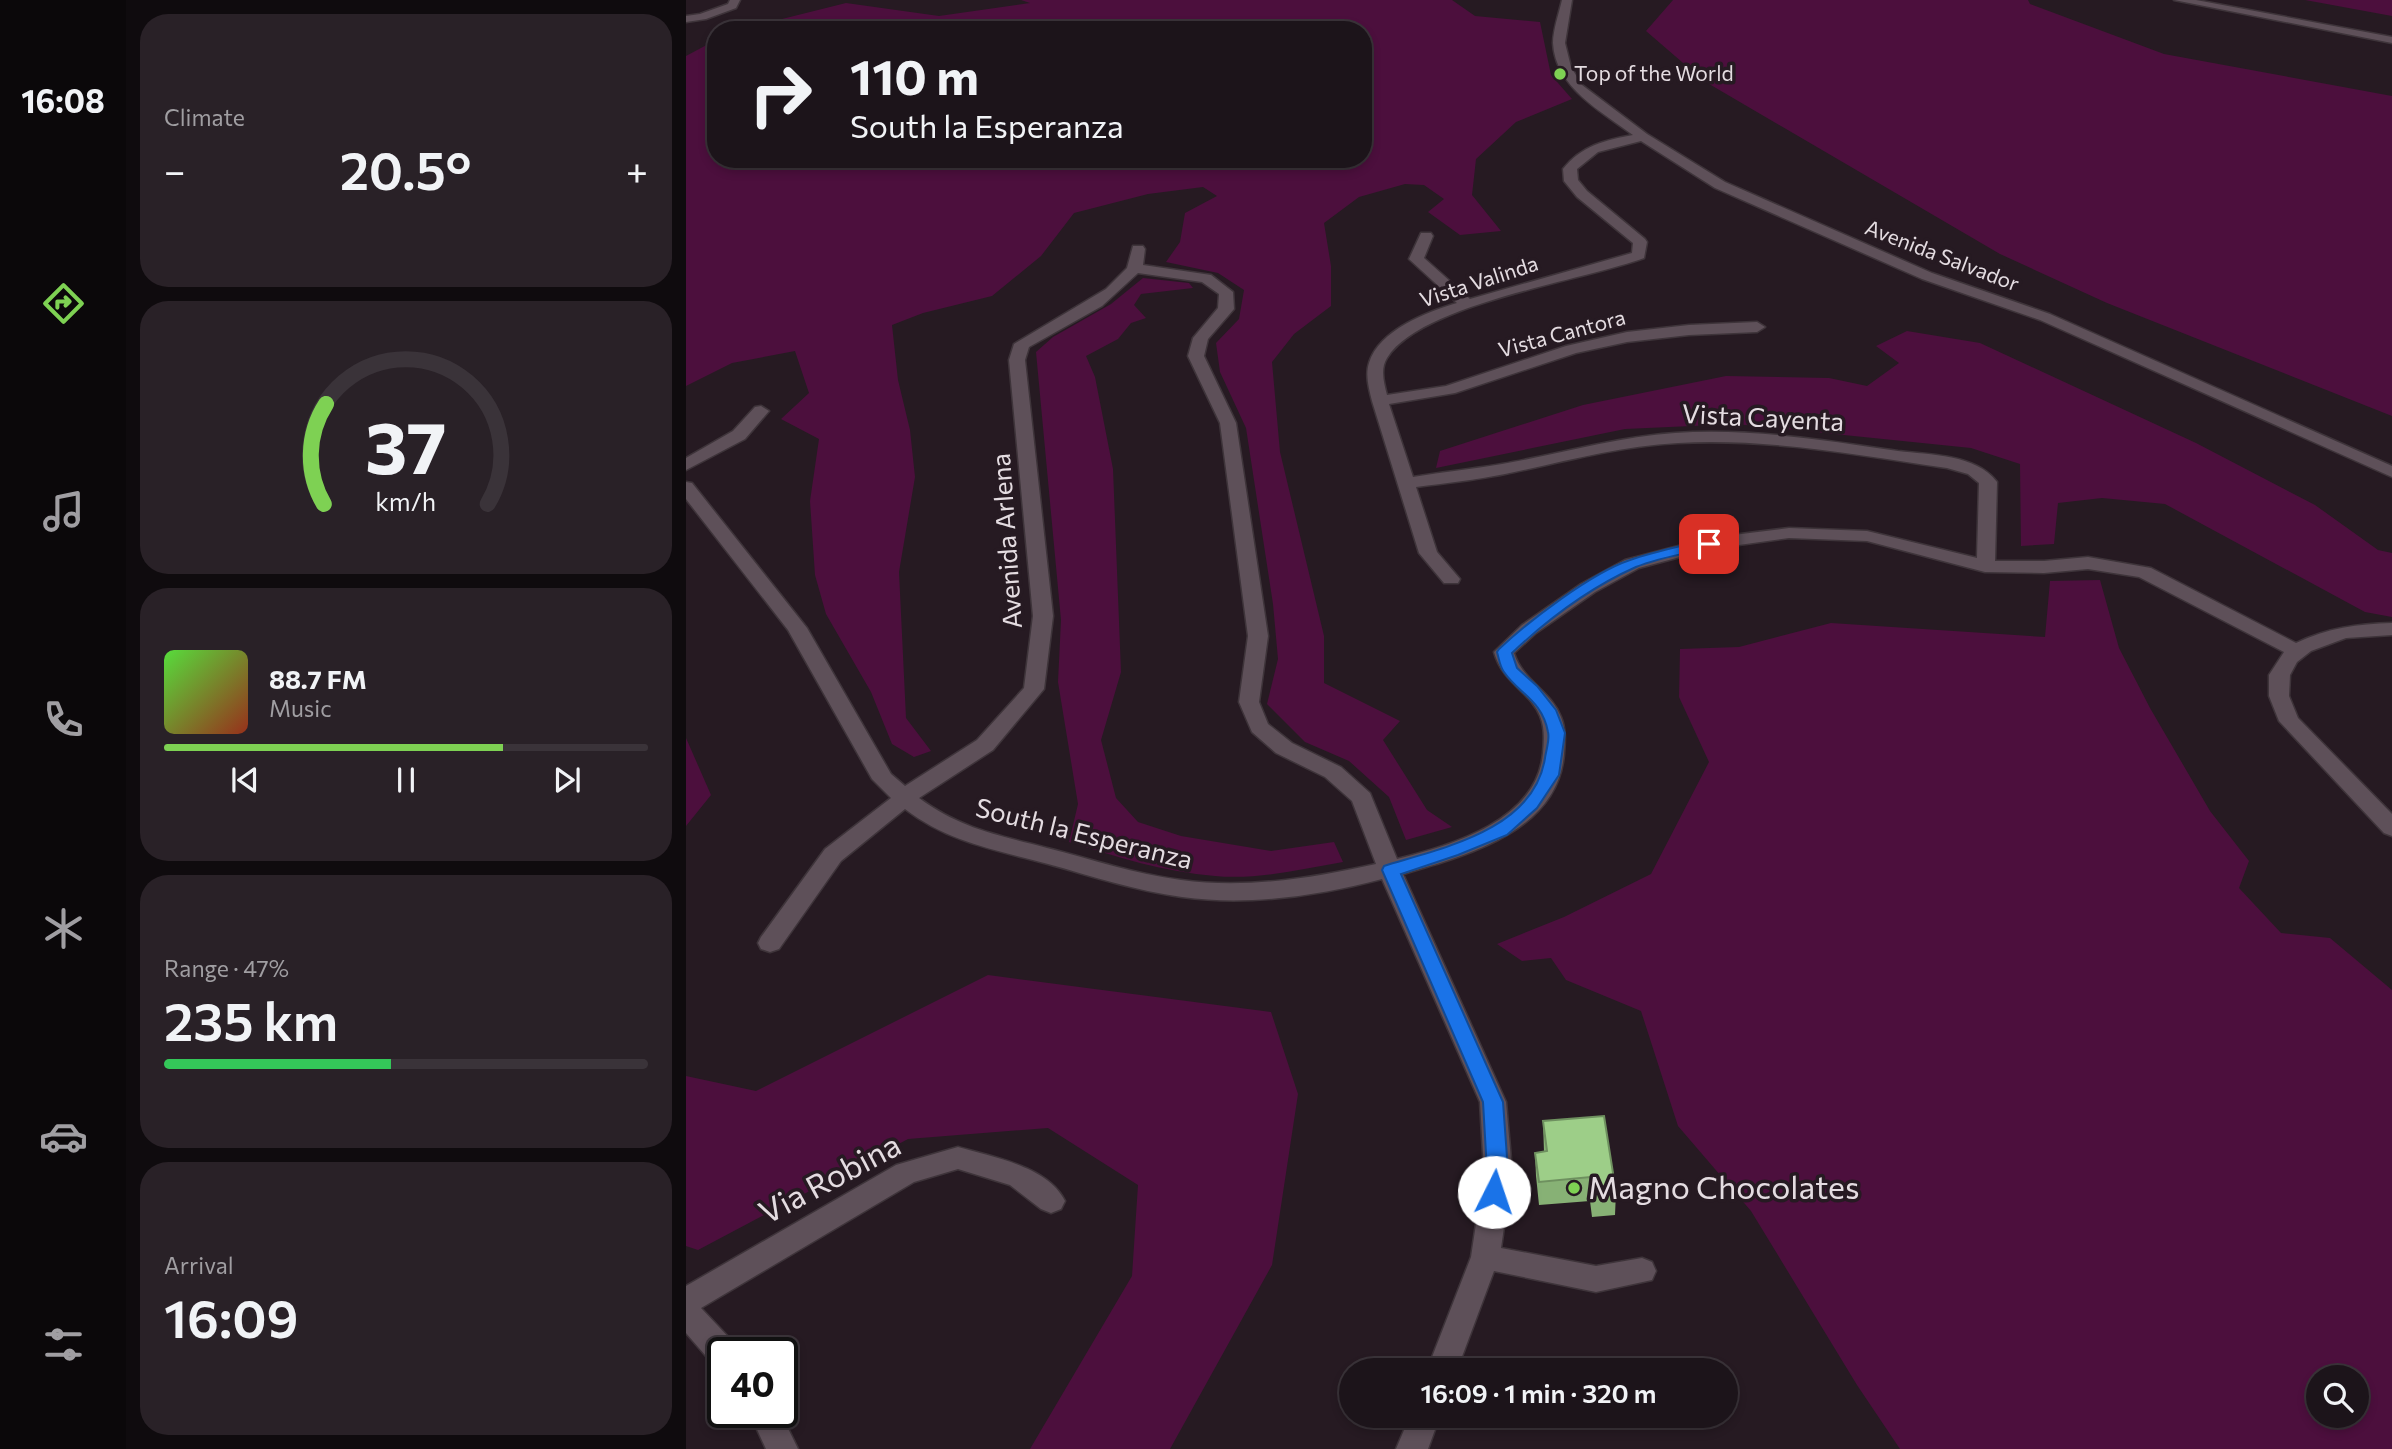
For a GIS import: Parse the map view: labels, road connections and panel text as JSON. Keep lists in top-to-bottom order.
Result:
{
  "streets": {
    "street": [
      "Avenida Salvador",
      "Vista Valinda",
      "Vista Cantora",
      "Vista Cayenta",
      "Avenida Arlena",
      "South la Esperanza",
      "Via Robina"
    ]
  },
  "crossings": [
    ["Avenida Salvador", "Vista Valinda"],
    ["Vista Valinda", "Vista Cantora"],
    ["Vista Valinda", "Vista Cayenta"],
    ["Vista Cayenta", "South la Esperanza"],
    ["Avenida Arlena", "South la Esperanza"]
  ],
  "places": ["Top of the World", "Magno Chocolates"],
  "page": {
    "tabs": "16:08",
    "tile": [
      "Climate",
      ["Range · 47%", "235 km"],
      ["Arrival", "16:09"]
    ],
    "turn": ["110 m", "South la Esperanza"],
    "heat": ["−", "20.5°", "+"],
    "song": ["88.7 FM", "Music"],
    "limit": "40",
    "trip": "16:09 · 1 min · 320 m",
    "gauge": ["37", "km/h"]
  }
}
